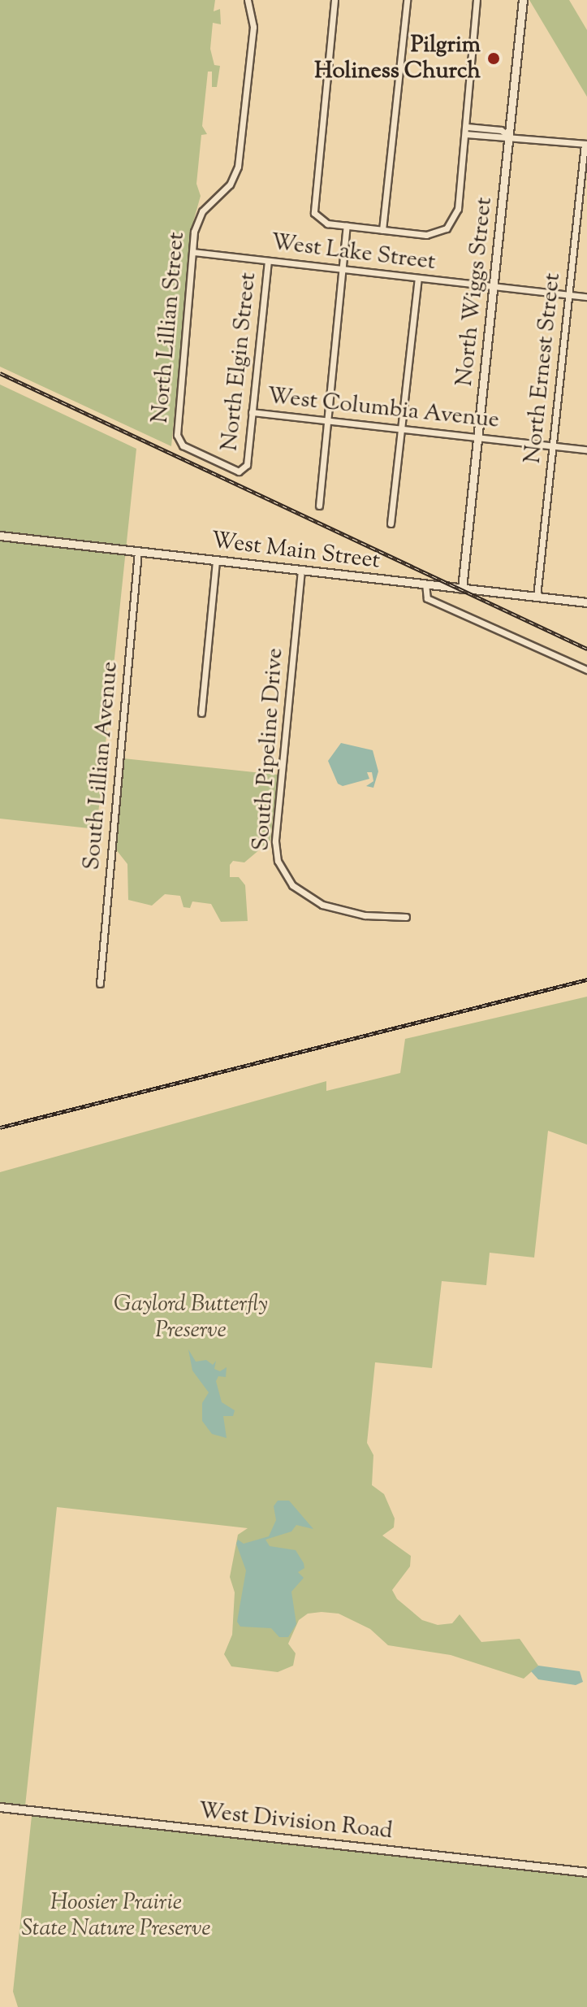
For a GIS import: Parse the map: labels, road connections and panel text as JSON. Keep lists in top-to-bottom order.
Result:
{
  "streets": {
    "street": [
      "West Lake Street",
      "North Wiggs Street",
      "North Lillian Street",
      "North Elgin Street",
      "North Ernest Street",
      "West Columbia Avenue",
      "West Main Street",
      "South Pipeline Drive",
      "South Lillian Avenue",
      "West Division Road"
    ]
  },
  "crossings": [
    ["West Lake Street", "North Wiggs Street"],
    ["West Lake Street", "North Lillian Street"],
    ["West Lake Street", "North Elgin Street"],
    ["West Lake Street", "North Ernest Street"],
    ["North Wiggs Street", "West Columbia Avenue"],
    ["North Wiggs Street", "West Main Street"],
    ["North Lillian Street", "North Elgin Street"],
    ["North Elgin Street", "West Columbia Avenue"],
    ["North Ernest Street", "West Columbia Avenue"],
    ["North Ernest Street", "West Main Street"],
    ["West Main Street", "South Pipeline Drive"],
    ["West Main Street", "South Lillian Avenue"]
  ],
  "parks": ["Gaylord Butterfly Preserve", "Hoosier Prairie State Nature Preserve"],
  "places": ["Pilgrim Holiness Church"]
}
